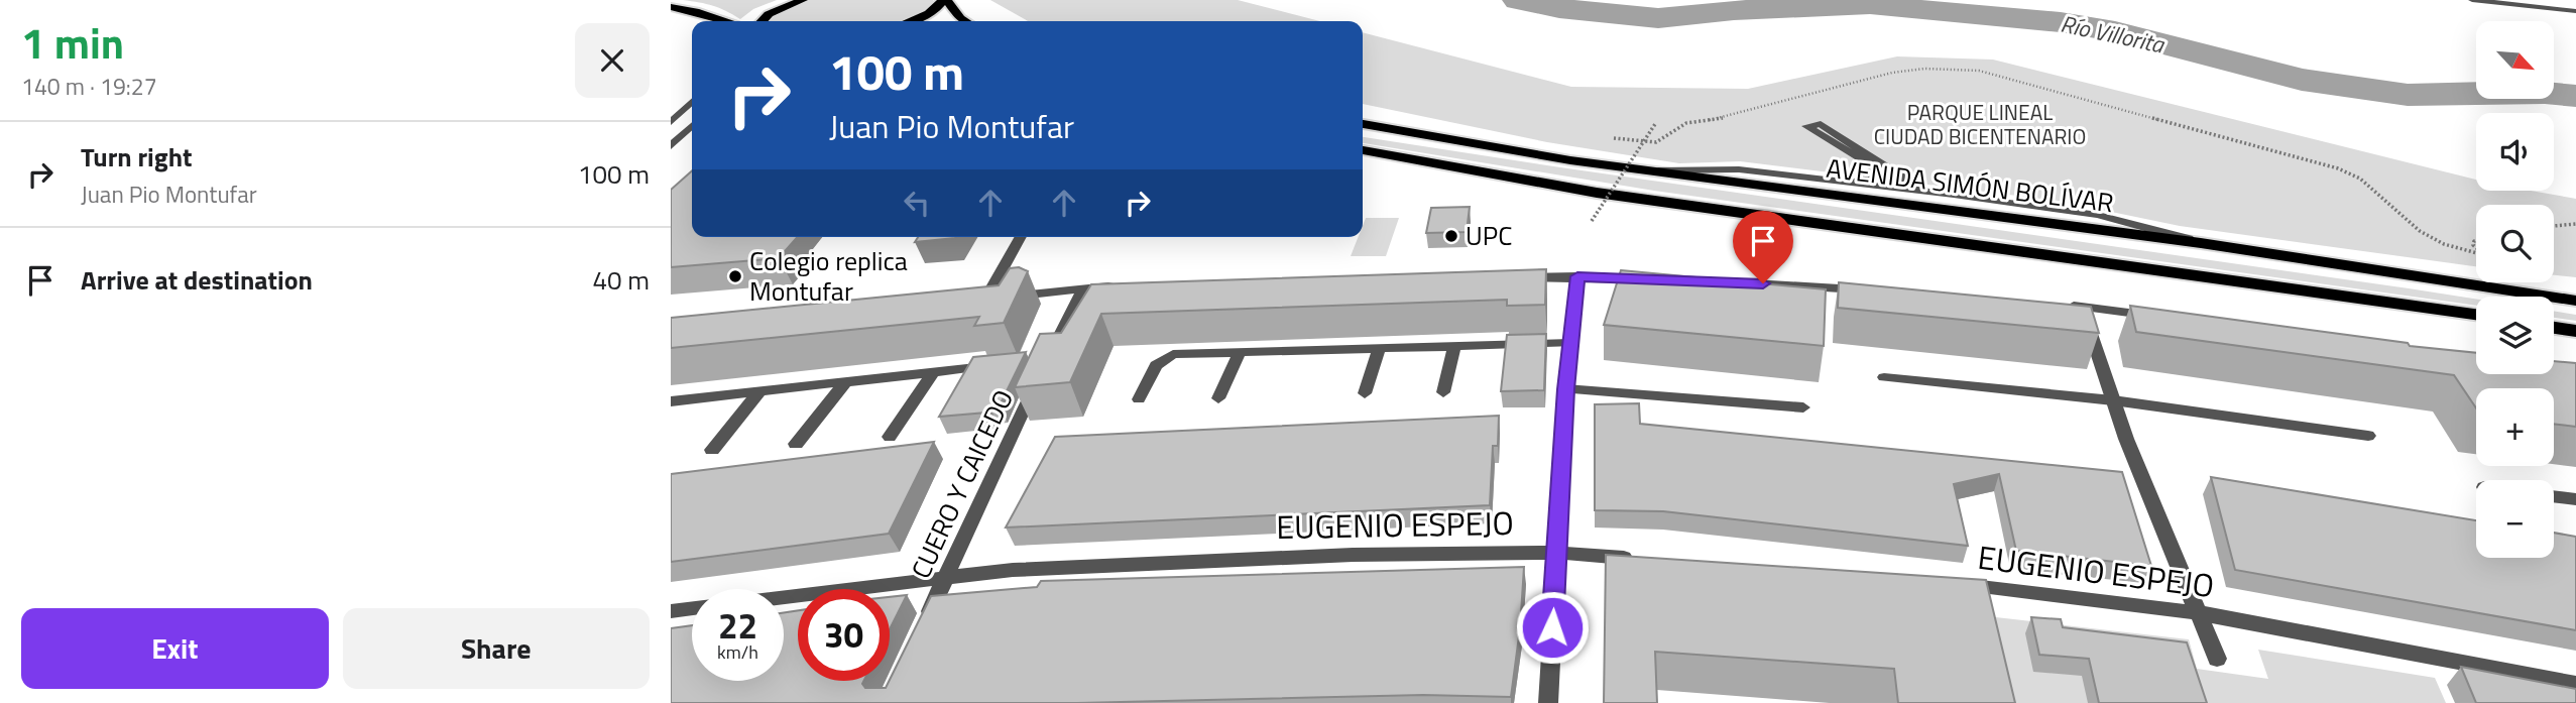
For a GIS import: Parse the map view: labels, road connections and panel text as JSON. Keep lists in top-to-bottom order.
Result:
{
  "streets": {
    "highway": ["AVENIDA SIMÓN BOLÍVAR"],
    "street": ["CUERO Y CAICEDO", "EUGENIO ESPEJO"]
  },
  "crossings": [
    ["CUERO Y CAICEDO", "EUGENIO ESPEJO"]
  ],
  "water": ["Río Villorita"],
  "parks": ["PARQUE LINEAL CIUDAD BICENTENARIO"],
  "places": ["UPC", "Colegio replica Montufar"],
  "north": "bottom right",
  "page": {
    "heading": ["1 min", "140 m · 19:27"],
    "map_buttons": ["+", "−"],
    "turn": ["100 m", "Juan Pio Montufar"],
    "list": [
      {
        "name": "Turn right",
        "note": "Juan Pio Montufar",
        "value": "100 m"
      },
      {
        "name": "Arrive at destination",
        "value": "40 m"
      }
    ],
    "speed": "22 km/h",
    "limit": "30",
    "buttons": ["Exit", "Share"]
  }
}
